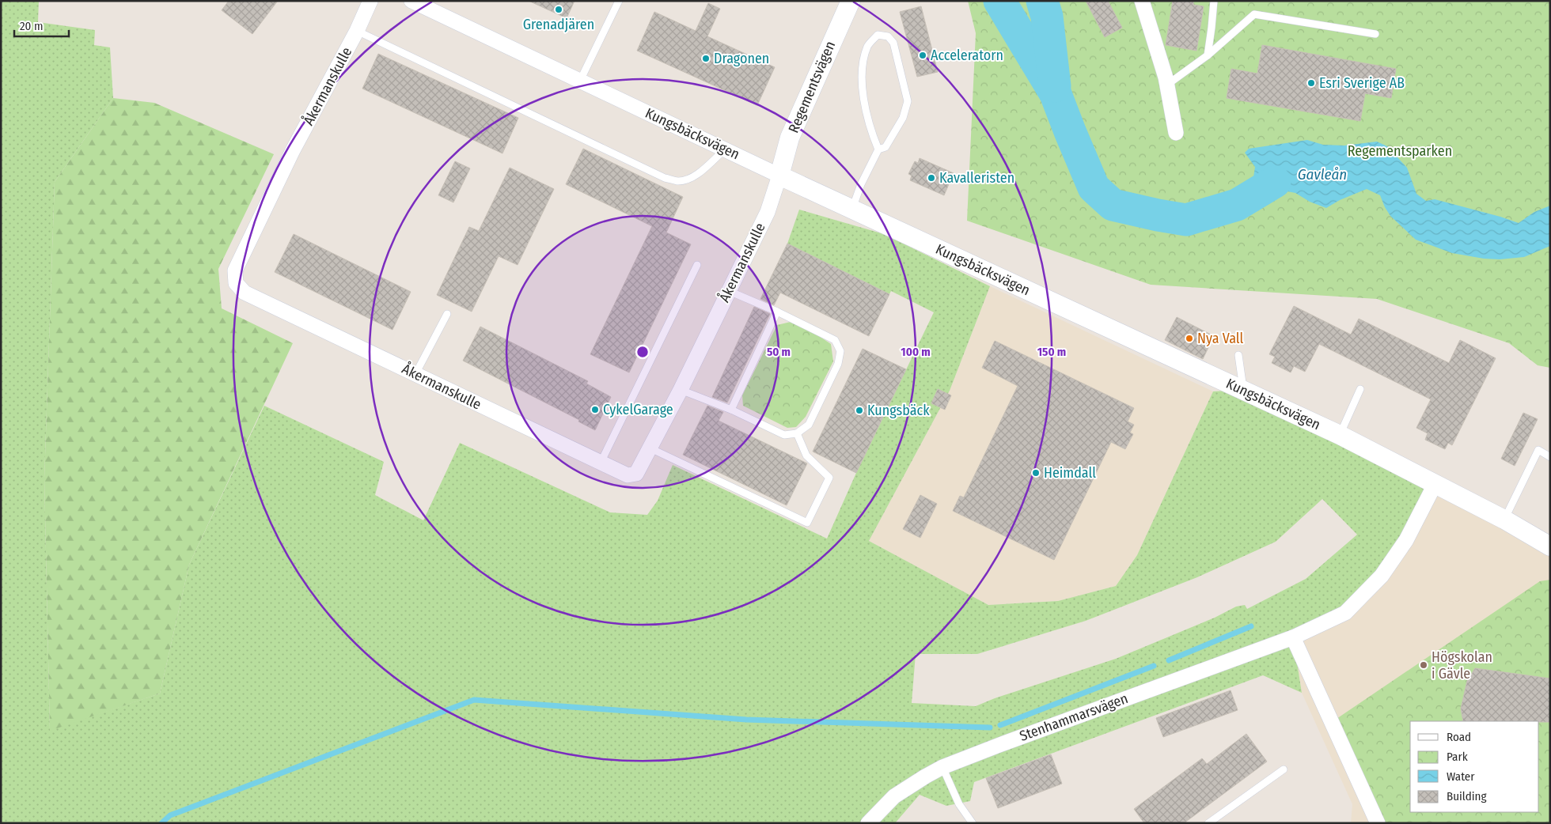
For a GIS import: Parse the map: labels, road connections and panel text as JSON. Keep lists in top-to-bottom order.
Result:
{
  "streets": {
    "street": [
      "Åkermanskulle",
      "Regementsvägen",
      "Kungsbäcksvägen",
      "Stenhammarsvägen"
    ]
  },
  "crossings": [
    ["Åkermanskulle", "Regementsvägen"],
    ["Åkermanskulle", "Kungsbäcksvägen"],
    ["Regementsvägen", "Kungsbäcksvägen"],
    ["Kungsbäcksvägen", "Stenhammarsvägen"]
  ],
  "water": ["Gavleån"],
  "parks": ["Regementsparken"],
  "places": [
    "Grenadjären",
    "Acceleratorn",
    "Dragonen",
    "Esri Sverige AB",
    "Kavalleristen",
    "Nya Vall",
    "CykelGarage",
    "Kungsbäck",
    "Heimdall",
    "Högskolan i Gävle"
  ],
  "legend": [
    "Road",
    "Park",
    "Water",
    "Building"
  ],
  "scale_bar": "20 m",
  "rings": ["50 m", "100 m", "150 m"]
}
